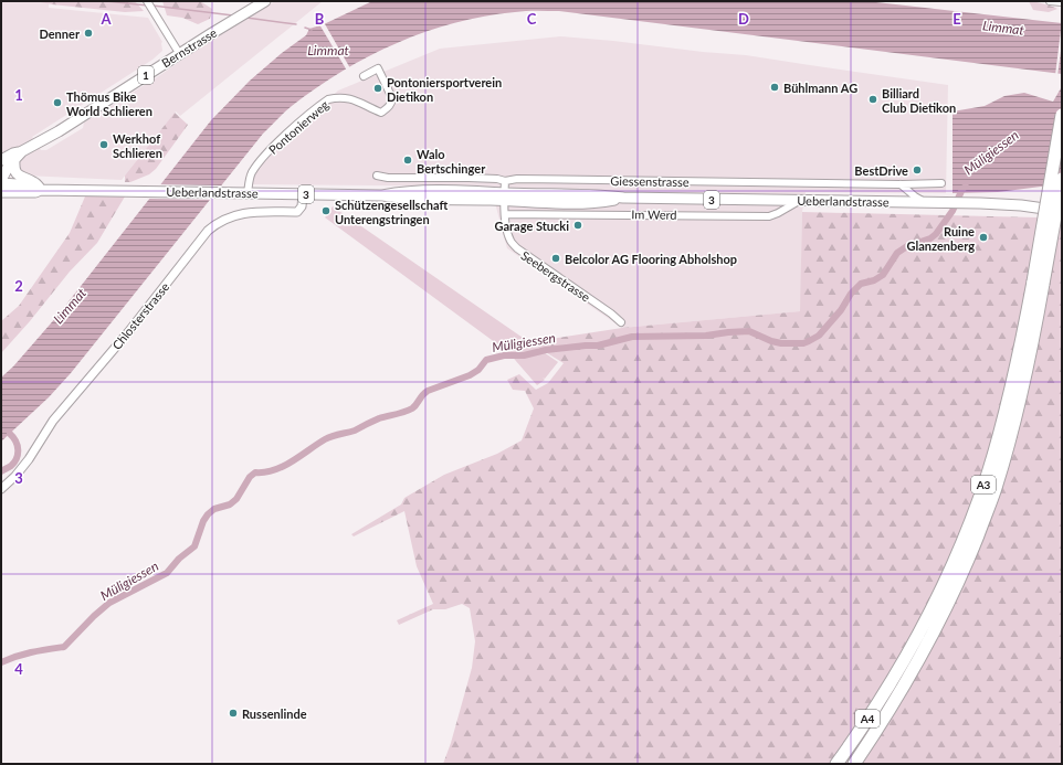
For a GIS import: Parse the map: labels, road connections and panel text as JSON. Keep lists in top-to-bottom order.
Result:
{
  "streets": {
    "highway": ["A3", "A4"],
    "main road": [
      "Bernstrasse",
      "1",
      "Ueberlandstrasse",
      "3"
    ],
    "street": [
      "Pontonierweg",
      "Giessenstrasse",
      "Im Werd",
      "Seebergstrasse",
      "Chlosterstrasse"
    ]
  },
  "crossings": [
    ["Bernstrasse", "Ueberlandstrasse"],
    ["Pontonierweg", "Ueberlandstrasse"],
    ["Ueberlandstrasse", "Im Werd"],
    ["Ueberlandstrasse", "Seebergstrasse"],
    ["Ueberlandstrasse", "Chlosterstrasse"],
    ["Im Werd", "Seebergstrasse"],
    ["A3", "A4"]
  ],
  "water": ["Limmat", "Müligiessen"],
  "places": [
    "Denner",
    "Bühlmann AG",
    "Pontoniersportverein Dietikon",
    "Billiard Club Dietikon",
    "Thömus Bike World Schlieren",
    "Werkhof Schlieren",
    "Walo Bertschinger",
    "BestDrive",
    "Schützengesellschaft Unterengstringen",
    "Garage Stucki",
    "Ruine Glanzenberg",
    "Belcolor AG Flooring Abholshop",
    "Russenlinde"
  ],
  "grid": {
    "columns": [
      "A",
      "B",
      "C",
      "D",
      "E"
    ],
    "rows": [
      "1",
      "2",
      "3",
      "4"
    ]
  }
}
